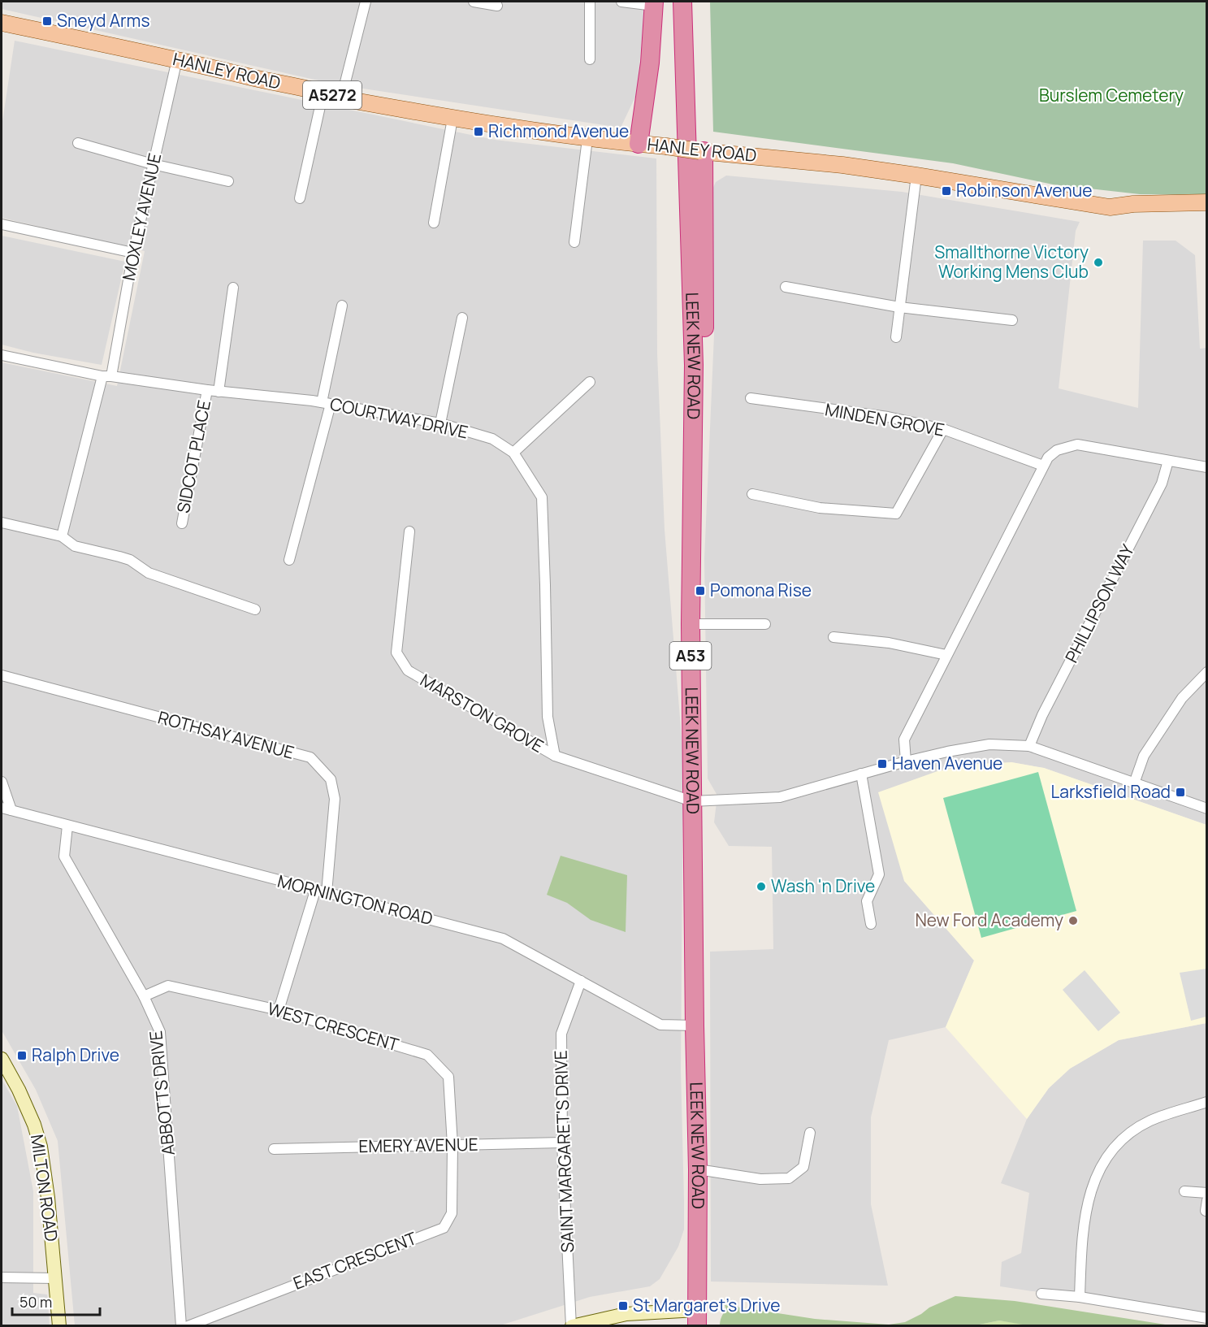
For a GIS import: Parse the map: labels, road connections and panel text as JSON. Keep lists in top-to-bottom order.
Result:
{
  "streets": {
    "highway": ["LEEK NEW ROAD", "A53"],
    "main road": ["HANLEY ROAD", "A5272"],
    "street": [
      "MOXLEY AVENUE",
      "COURTWAY DRIVE",
      "MINDEN GROVE",
      "SIDCOT PLACE",
      "PHILLIPSON WAY",
      "MARSTON GROVE",
      "ROTHSAY AVENUE",
      "MORNINGTON ROAD",
      "WEST CRESCENT",
      "ABBOTTS DRIVE",
      "EMERY AVENUE",
      "SAINT MARGARET'S DRIVE",
      "MILTON ROAD",
      "EAST CRESCENT"
    ]
  },
  "crossings": [
    ["HANLEY ROAD", "MOXLEY AVENUE"],
    ["MOXLEY AVENUE", "COURTWAY DRIVE"],
    ["LEEK NEW ROAD", "MARSTON GROVE"],
    ["LEEK NEW ROAD", "MORNINGTON ROAD"],
    ["COURTWAY DRIVE", "SIDCOT PLACE"],
    ["COURTWAY DRIVE", "MARSTON GROVE"],
    ["ROTHSAY AVENUE", "MORNINGTON ROAD"],
    ["MORNINGTON ROAD", "ABBOTTS DRIVE"],
    ["MORNINGTON ROAD", "SAINT MARGARET'S DRIVE"],
    ["WEST CRESCENT", "ABBOTTS DRIVE"],
    ["WEST CRESCENT", "EMERY AVENUE"],
    ["WEST CRESCENT", "EAST CRESCENT"],
    ["EMERY AVENUE", "SAINT MARGARET'S DRIVE"],
    ["EMERY AVENUE", "EAST CRESCENT"]
  ],
  "parks": ["Burslem Cemetery"],
  "places": {
    "transit": [
      "Sneyd Arms",
      "Richmond Avenue",
      "Robinson Avenue",
      "Pomona Rise",
      "Haven Avenue",
      "Larksfield Road",
      "Ralph Drive",
      "St Margaret's Drive"
    ],
    "other": ["Smallthorne Victory Working Mens Club", "Wash 'n Drive", "New Ford Academy"]
  },
  "scale_bar": "50 m"
}
